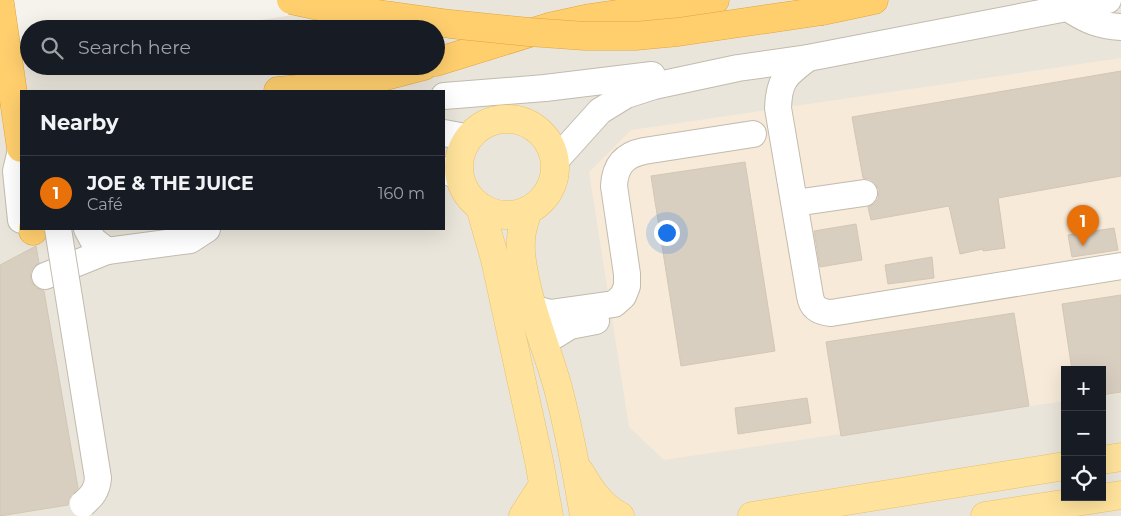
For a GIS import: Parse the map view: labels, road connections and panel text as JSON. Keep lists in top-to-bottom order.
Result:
{
  "page": {
    "search": "Search here",
    "heading": "Nearby",
    "list": [
      {
        "mark": "1",
        "name": "JOE & THE JUICE",
        "note": "Café",
        "value": "160 m"
      }
    ],
    "pins": "1",
    "map_buttons": ["+", "−"]
  }
}
